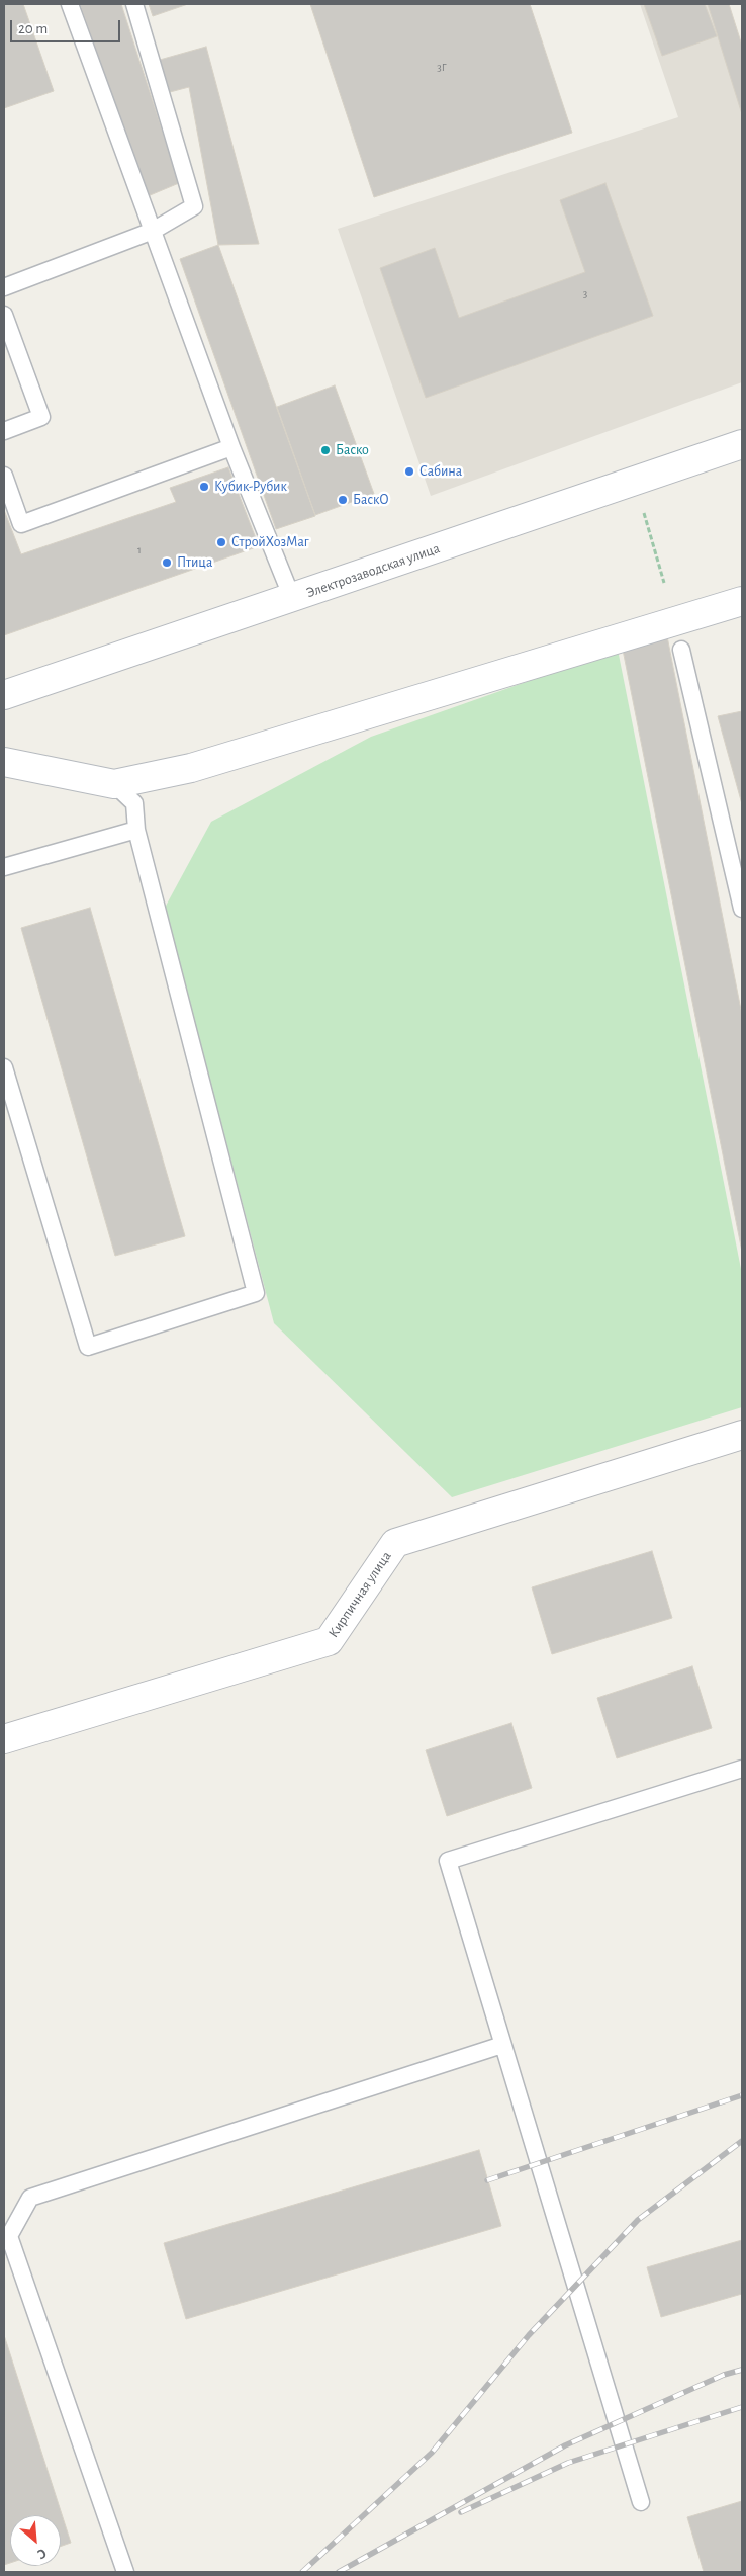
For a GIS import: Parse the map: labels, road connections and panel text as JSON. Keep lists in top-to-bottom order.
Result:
{
  "streets": {
    "main road": ["Электрозаводская улица", "Кирпичная улица"]
  },
  "places": [
    "Баско",
    "Сабина",
    "Кубик-Рубик",
    "БаскО",
    "СтройХозМаг",
    "Птица"
  ],
  "house_numbers": ["3Г", "3", "1"],
  "scale_bar": "20 m",
  "north": "bottom right"
}
